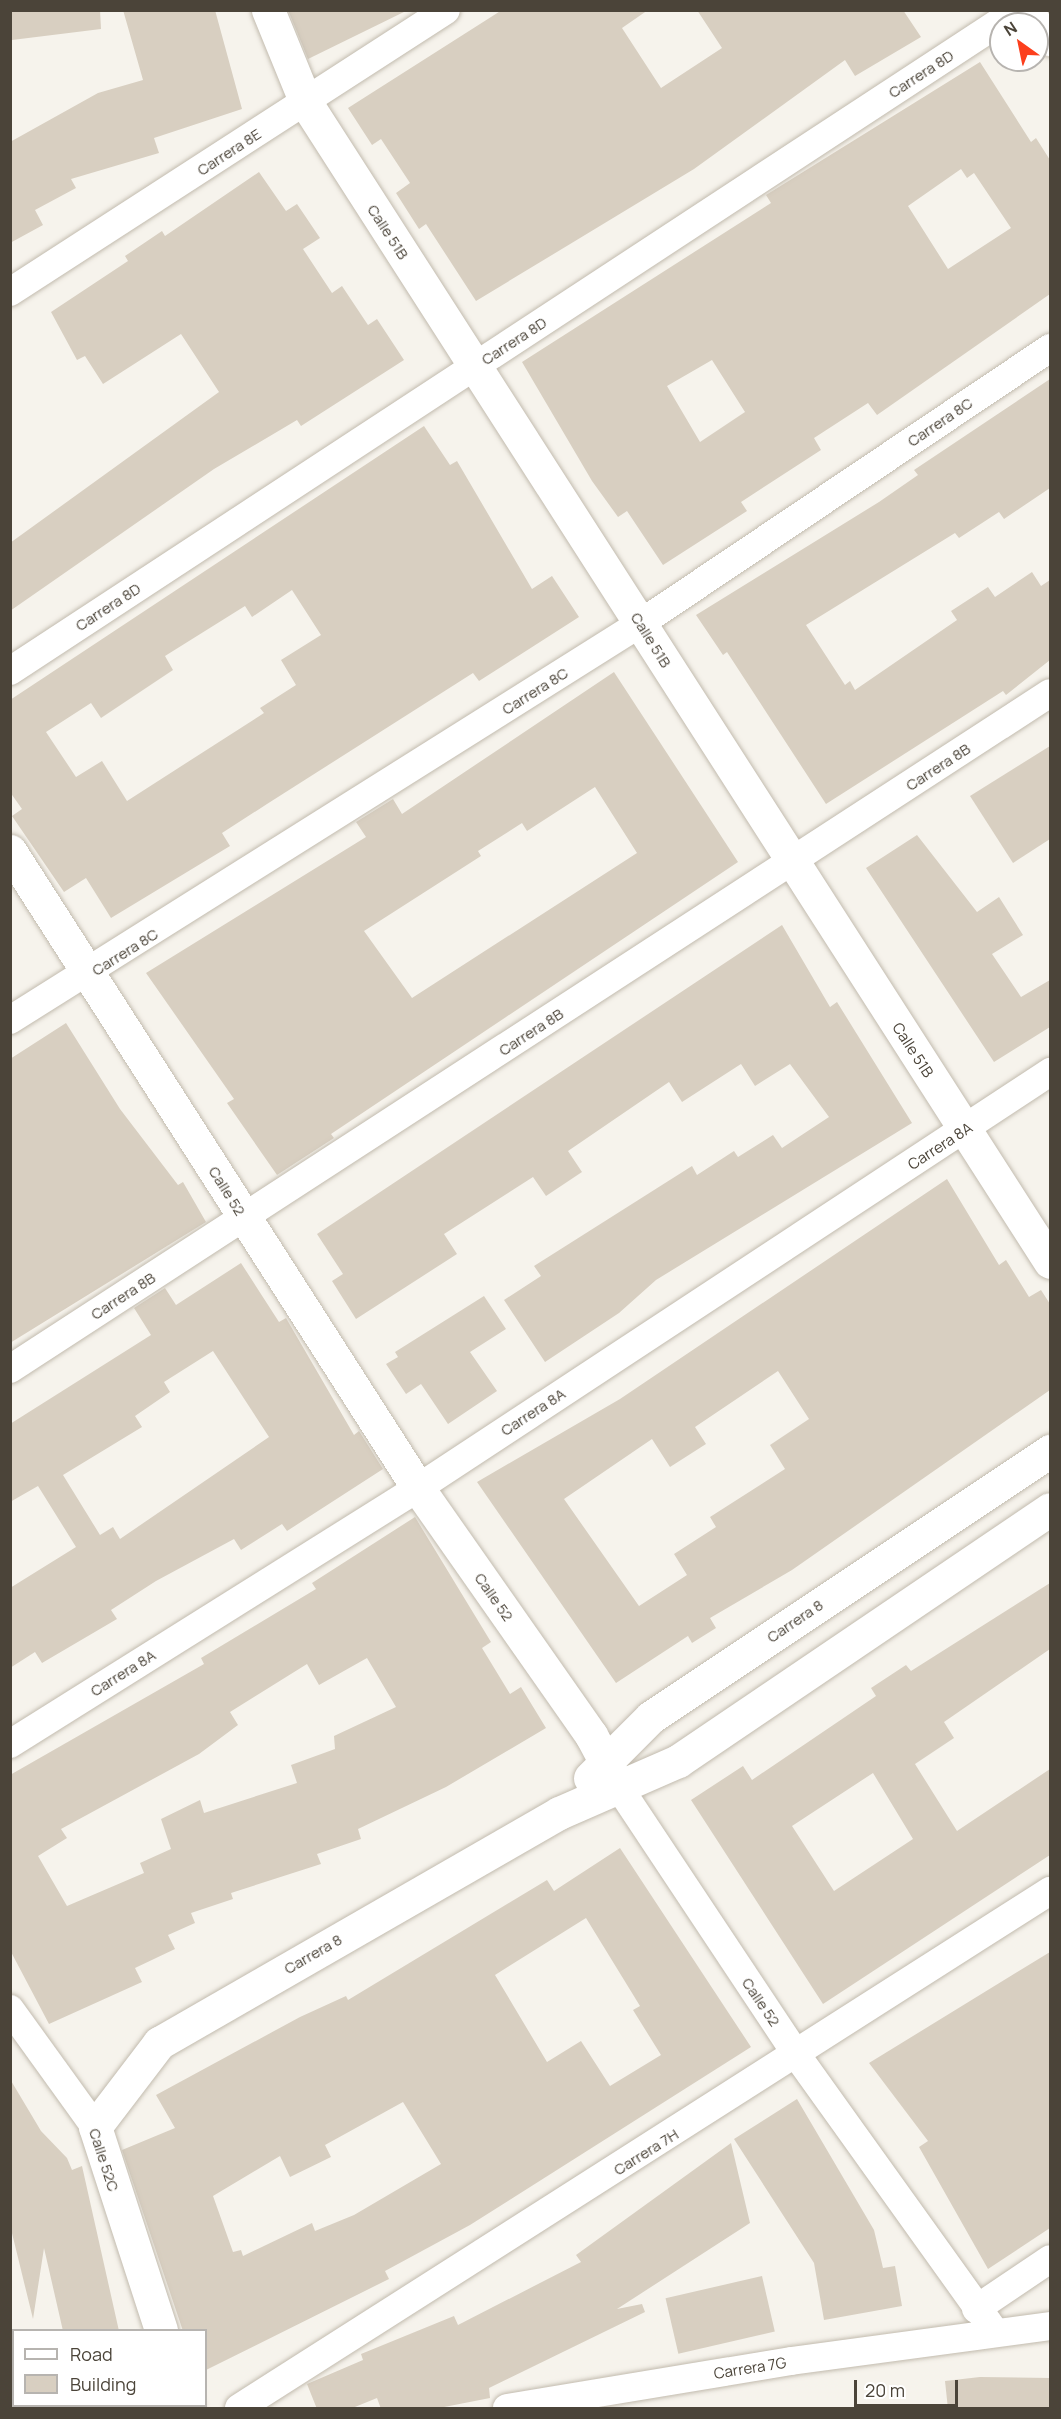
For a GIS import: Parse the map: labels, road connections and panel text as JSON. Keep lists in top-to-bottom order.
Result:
{
  "streets": {
    "street": [
      "Carrera 8D",
      "Carrera 8E",
      "Calle 51B",
      "Carrera 8C",
      "Carrera 8B",
      "Carrera 8A",
      "Calle 52",
      "Carrera 8",
      "Carrera 7H",
      "Calle 52C",
      "Carrera 7G"
    ]
  },
  "crossings": [
    ["Carrera 8D", "Calle 51B"],
    ["Carrera 8E", "Calle 51B"],
    ["Calle 51B", "Carrera 8C"],
    ["Calle 51B", "Carrera 8B"],
    ["Calle 51B", "Carrera 8A"],
    ["Carrera 8C", "Calle 52"],
    ["Carrera 8B", "Calle 52"],
    ["Carrera 8A", "Calle 52"],
    ["Calle 52", "Carrera 8"],
    ["Calle 52", "Carrera 7H"],
    ["Calle 52", "Carrera 7G"],
    ["Carrera 8", "Calle 52C"]
  ],
  "legend": ["Road", "Building"],
  "scale_bar": "20 m",
  "north": "top left"
}
